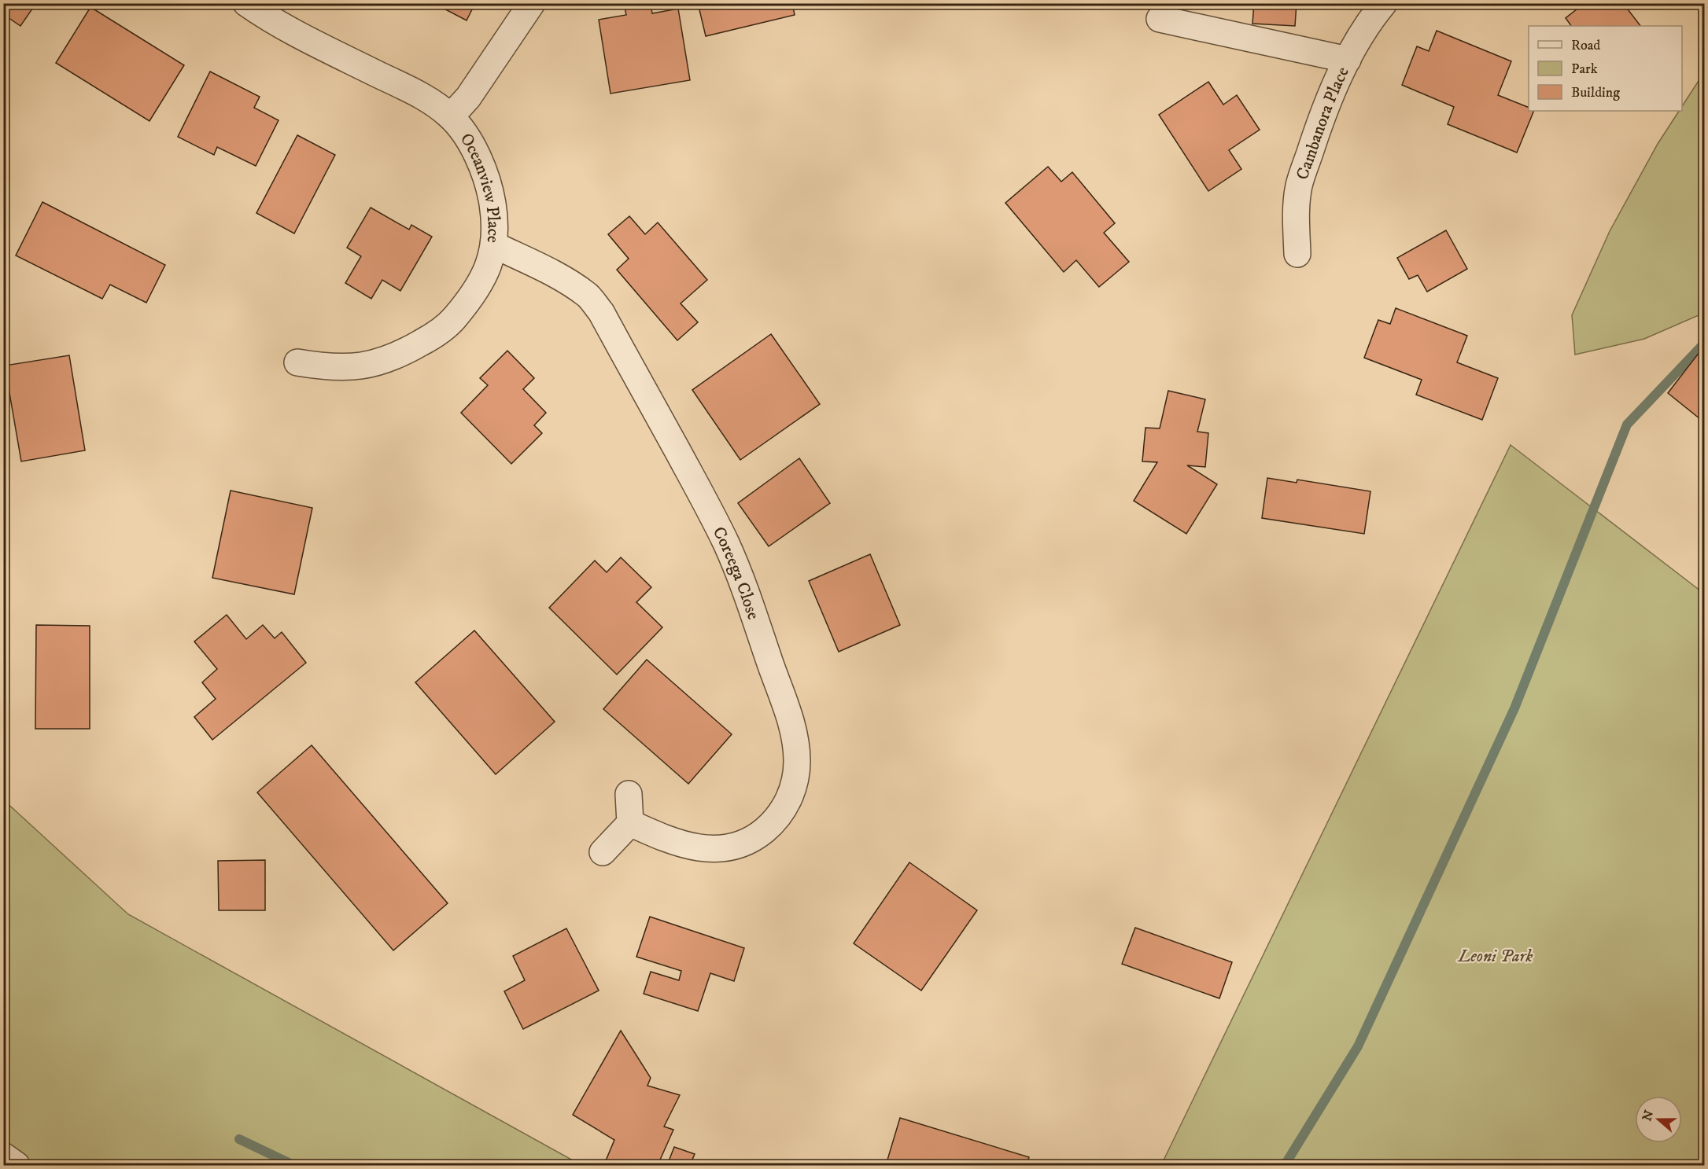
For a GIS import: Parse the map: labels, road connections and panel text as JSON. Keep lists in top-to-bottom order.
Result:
{
  "streets": {
    "street": ["Cambanora Place", "Oceanview Place", "Coreega Close"]
  },
  "crossings": [
    ["Oceanview Place", "Coreega Close"]
  ],
  "parks": ["Leoni Park"],
  "legend": ["Road", "Park", "Building"],
  "north": "left"
}
